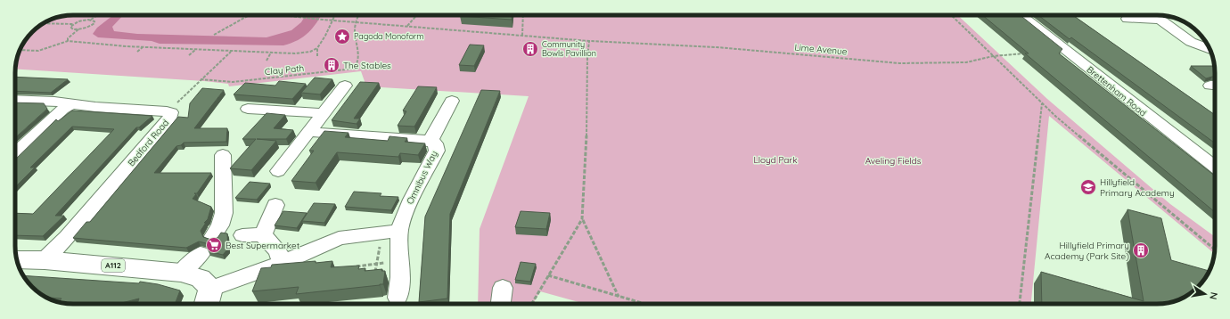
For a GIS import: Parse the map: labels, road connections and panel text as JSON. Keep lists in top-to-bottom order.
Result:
{
  "streets": {
    "main road": ["A112"],
    "street": ["Brettenham Road", "Bedford Road", "Omnibus Way"],
    "path": ["Lime Avenue", "Clay Path"]
  },
  "crossings": [
    ["Lime Avenue", "Clay Path"],
    ["Bedford Road", "A112"]
  ],
  "parks": ["Lloyd Park", "Aveling Fields"],
  "places": {
    "place": ["Pagoda Monoform"],
    "building": ["Community Bowls Pavillion", "The Stables", "Hillyfield Primary Academy (Park Site)"],
    "school or university": ["Hillyfield Primary Academy"],
    "supermarket": ["Best Supermarket"]
  },
  "north": "right"
}
